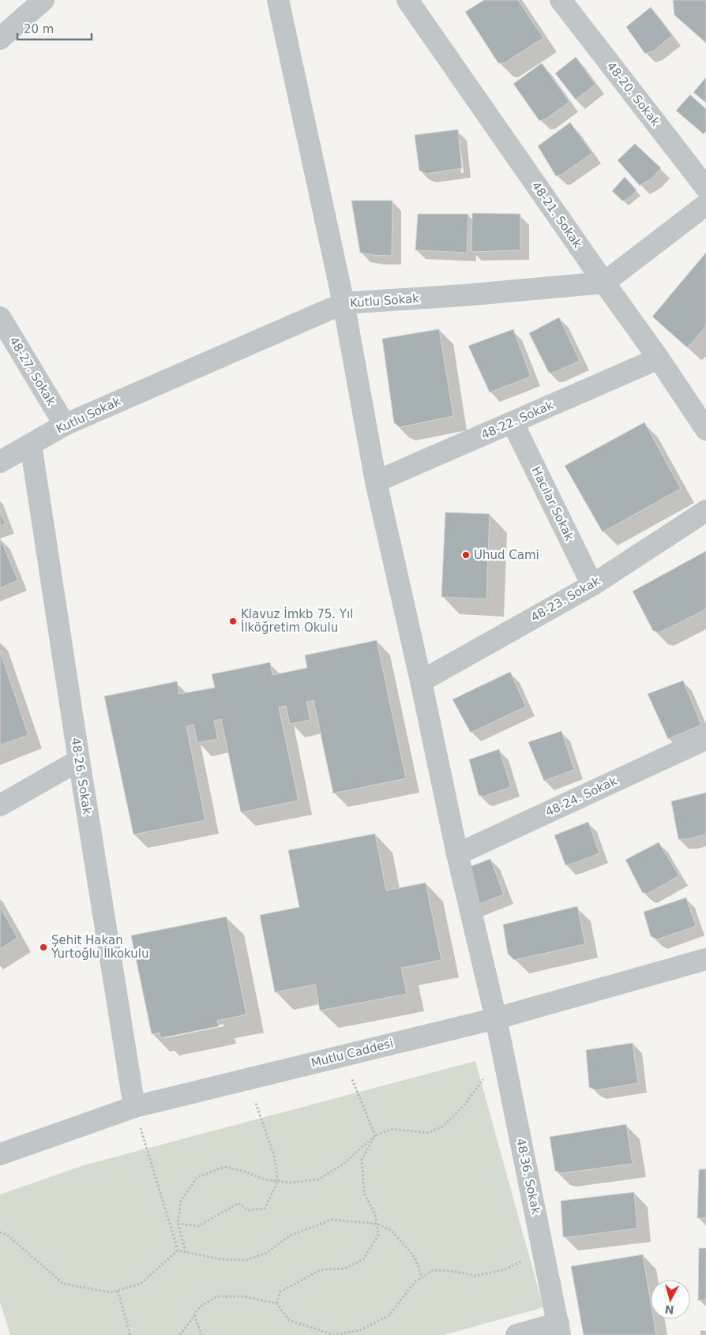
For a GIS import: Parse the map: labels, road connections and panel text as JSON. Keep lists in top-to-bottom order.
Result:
{
  "streets": {
    "street": [
      "48-20. Sokak",
      "48-21. Sokak",
      "Kutlu Sokak",
      "48-27. Sokak",
      "48-22. Sokak",
      "Hacılar Sokak",
      "48-23. Sokak",
      "48-26. Sokak",
      "48-24. Sokak",
      "Mutlu Caddesi",
      "48-36. Sokak"
    ]
  },
  "crossings": [
    ["48-21. Sokak", "Kutlu Sokak"],
    ["48-21. Sokak", "48-22. Sokak"],
    ["Kutlu Sokak", "48-27. Sokak"],
    ["Kutlu Sokak", "48-26. Sokak"],
    ["Kutlu Sokak", "48-36. Sokak"],
    ["48-22. Sokak", "Hacılar Sokak"],
    ["48-22. Sokak", "48-36. Sokak"],
    ["Hacılar Sokak", "48-23. Sokak"],
    ["48-23. Sokak", "48-36. Sokak"],
    ["48-26. Sokak", "Mutlu Caddesi"],
    ["48-24. Sokak", "48-36. Sokak"],
    ["Mutlu Caddesi", "48-36. Sokak"]
  ],
  "places": ["Uhud Cami", "Klavuz İmkb 75. Yıl İlköğretim Okulu", "Şehit Hakan Yurtoğlu İlkokulu"],
  "scale_bar": "20 m",
  "north": "bottom"
}
